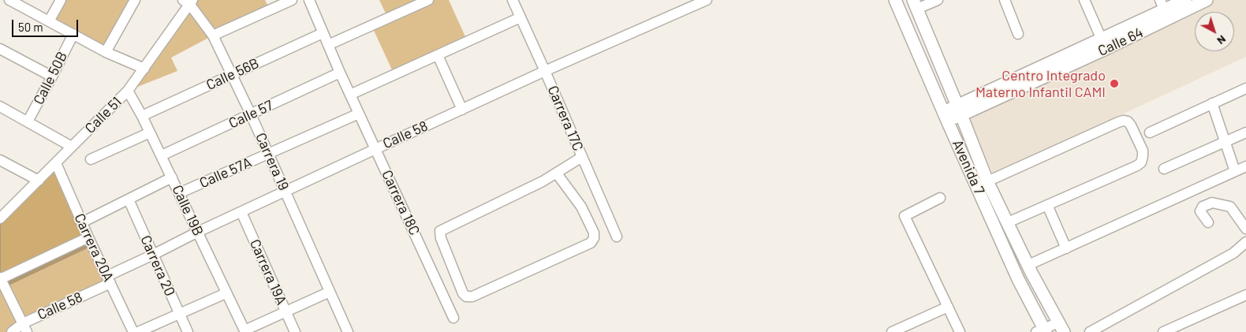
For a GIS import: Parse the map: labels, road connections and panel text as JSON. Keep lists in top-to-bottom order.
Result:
{
  "streets": {
    "main road": ["Calle 64", "Avenida 7"],
    "street": [
      "Calle 56B",
      "Calle 50B",
      "Calle 57",
      "Calle 51",
      "Carrera 17C",
      "Calle 58",
      "Carrera 19",
      "Calle 57A",
      "Carrera 18C",
      "Calle 19B",
      "Carrera 20A",
      "Carrera 20",
      "Carrera 19A"
    ]
  },
  "crossings": [
    ["Calle 64", "Avenida 7"],
    ["Calle 56B", "Carrera 19"],
    ["Calle 56B", "Carrera 18C"],
    ["Calle 56B", "Calle 19B"],
    ["Calle 57", "Carrera 19"],
    ["Calle 57", "Carrera 18C"],
    ["Calle 57", "Calle 19B"],
    ["Calle 51", "Carrera 19"],
    ["Calle 51", "Calle 19B"],
    ["Calle 51", "Carrera 20A"],
    ["Carrera 17C", "Calle 58"],
    ["Calle 58", "Carrera 19"],
    ["Calle 58", "Carrera 18C"],
    ["Calle 58", "Calle 19B"],
    ["Calle 58", "Carrera 20A"],
    ["Calle 58", "Carrera 20"],
    ["Calle 58", "Carrera 19A"],
    ["Carrera 19", "Calle 57A"],
    ["Calle 57A", "Carrera 18C"],
    ["Calle 57A", "Calle 19B"]
  ],
  "places": ["Centro Integrado Materno Infantil CAMI"],
  "scale_bar": "50 m",
  "north": "bottom right"
}
